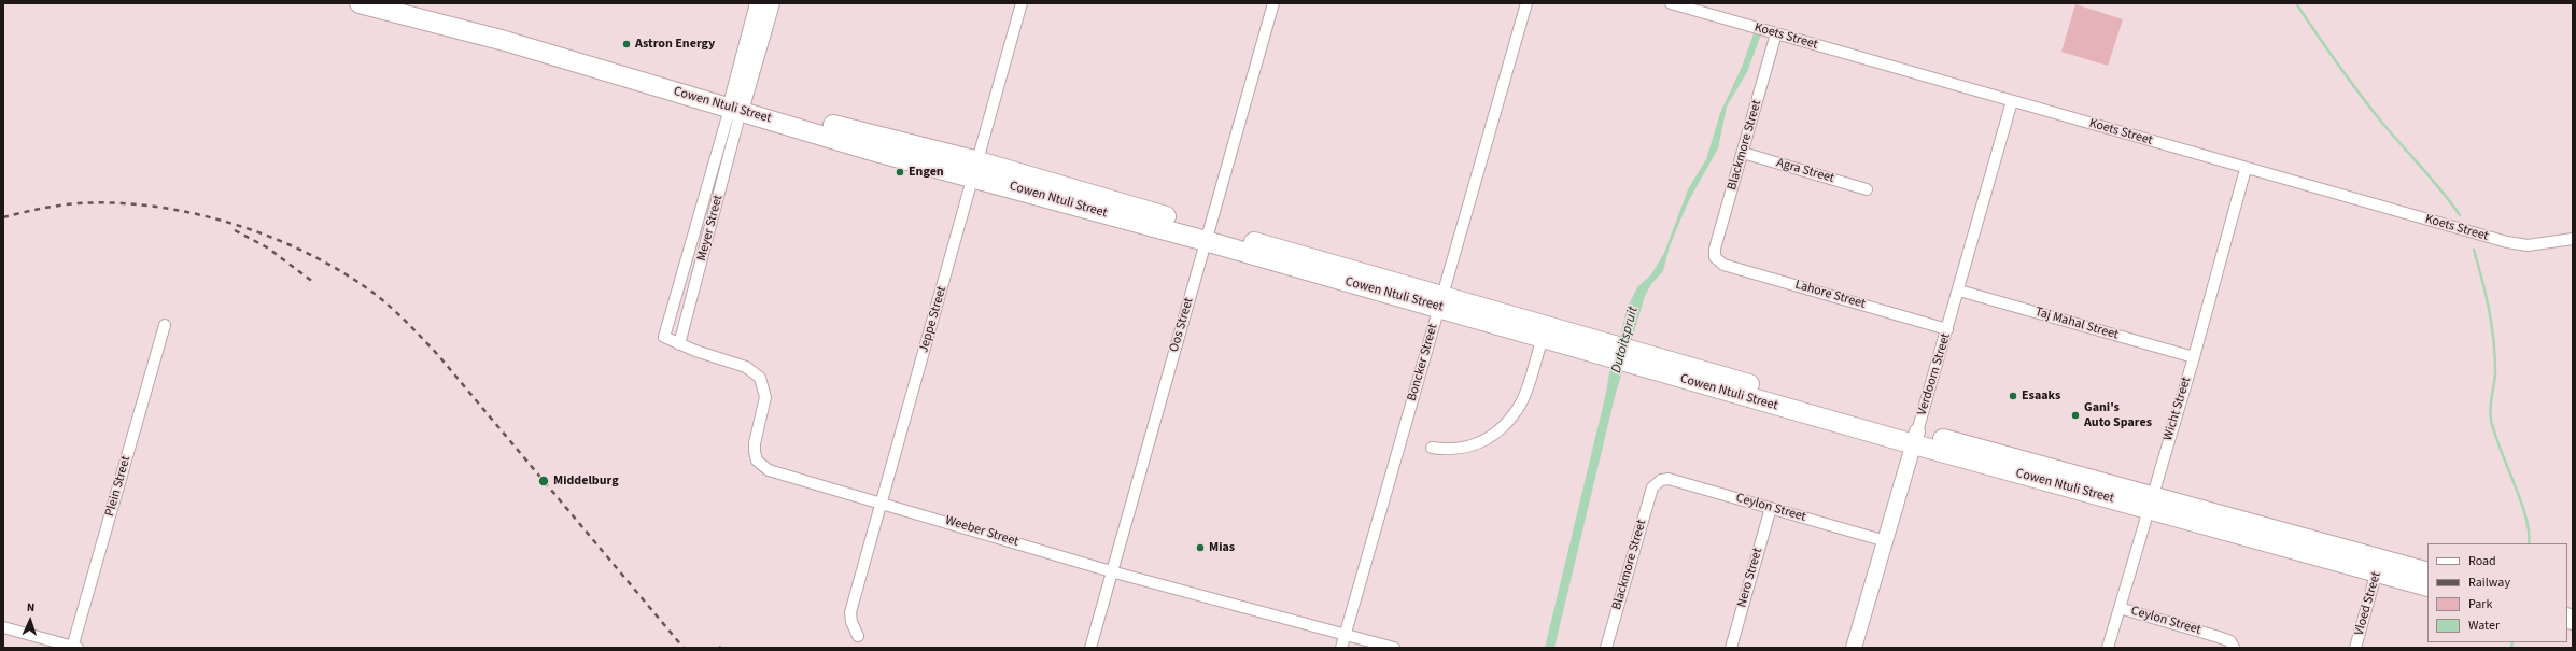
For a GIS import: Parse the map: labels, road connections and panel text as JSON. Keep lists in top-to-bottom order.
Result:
{
  "streets": {
    "highway": ["Cowen Ntuli Street"],
    "street": [
      "Koets Street",
      "Blackmore Street",
      "Agra Street",
      "Meyer Street",
      "Lahore Street",
      "Jeppe Street",
      "Taj Mahal Street",
      "Oos Street",
      "Boncker Street",
      "Verdoorn Street",
      "Wicht Street",
      "Plein Street",
      "Ceylon Street",
      "Weeber Street",
      "Nero Street",
      "Vloed Street"
    ]
  },
  "crossings": [
    ["Koets Street", "Blackmore Street"],
    ["Koets Street", "Verdoorn Street"],
    ["Koets Street", "Wicht Street"],
    ["Cowen Ntuli Street", "Meyer Street"],
    ["Cowen Ntuli Street", "Jeppe Street"],
    ["Cowen Ntuli Street", "Oos Street"],
    ["Cowen Ntuli Street", "Boncker Street"],
    ["Cowen Ntuli Street", "Verdoorn Street"],
    ["Cowen Ntuli Street", "Wicht Street"],
    ["Cowen Ntuli Street", "Vloed Street"],
    ["Blackmore Street", "Agra Street"],
    ["Blackmore Street", "Lahore Street"],
    ["Blackmore Street", "Ceylon Street"],
    ["Meyer Street", "Weeber Street"],
    ["Lahore Street", "Verdoorn Street"],
    ["Jeppe Street", "Weeber Street"],
    ["Taj Mahal Street", "Verdoorn Street"],
    ["Taj Mahal Street", "Wicht Street"],
    ["Oos Street", "Weeber Street"],
    ["Boncker Street", "Weeber Street"],
    ["Verdoorn Street", "Ceylon Street"],
    ["Wicht Street", "Ceylon Street"],
    ["Ceylon Street", "Nero Street"]
  ],
  "water": ["Dutoitspruit"],
  "places": [
    "Astron Energy",
    "Engen",
    "Esaaks",
    "Gani's Auto Spares",
    "Middelburg",
    "Mias"
  ],
  "legend": [
    "Road",
    "Railway",
    "Park",
    "Water"
  ],
  "north": "top"
}
